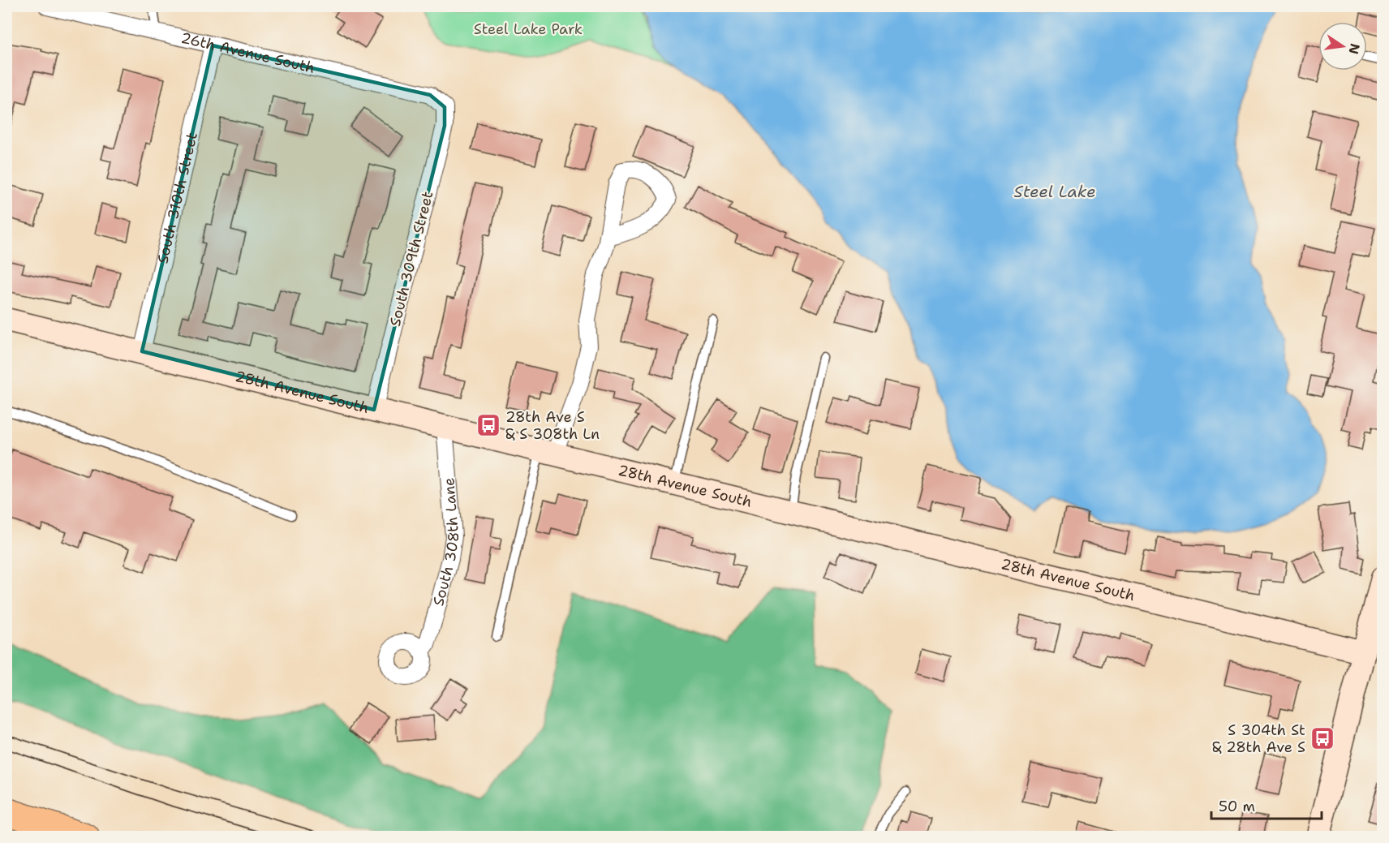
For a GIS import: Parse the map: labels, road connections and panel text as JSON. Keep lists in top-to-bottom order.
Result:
{
  "streets": {
    "street": [
      "26th Avenue South",
      "South 310th Street",
      "South 309th Street",
      "28th Avenue South",
      "South 308th Lane"
    ]
  },
  "crossings": [
    ["26th Avenue South", "South 310th Street"],
    ["26th Avenue South", "South 309th Street"],
    ["South 310th Street", "28th Avenue South"],
    ["South 309th Street", "28th Avenue South"],
    ["28th Avenue South", "South 308th Lane"]
  ],
  "water": ["Steel Lake"],
  "parks": ["Steel Lake Park"],
  "places": {
    "bus stop": ["28th Ave S & S 308th Ln", "S 304th St & 28th Ave S"]
  },
  "scale_bar": "50 m",
  "north": "right"
}
